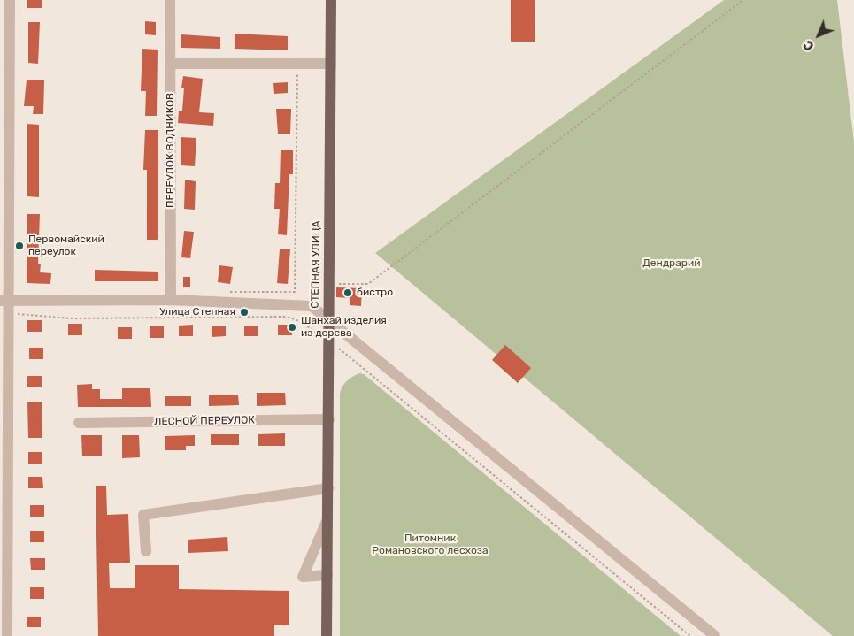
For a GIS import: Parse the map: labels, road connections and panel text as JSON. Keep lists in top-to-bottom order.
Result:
{
  "streets": {
    "main road": ["СТЕПНАЯ УЛИЦА"],
    "street": ["ПЕРЕУЛОК ВОДНИКОВ", "ЛЕСНОЙ ПЕРЕУЛОК"]
  },
  "crossings": [
    ["СТЕПНАЯ УЛИЦА", "ЛЕСНОЙ ПЕРЕУЛОК"]
  ],
  "parks": ["Дендрарий", "Питомник Романовского лесхоза"],
  "places": [
    "Первомайский переулок",
    "бистро",
    "Улица Степная",
    "Шанхай изделия из дерева"
  ],
  "north": "bottom left"
}
